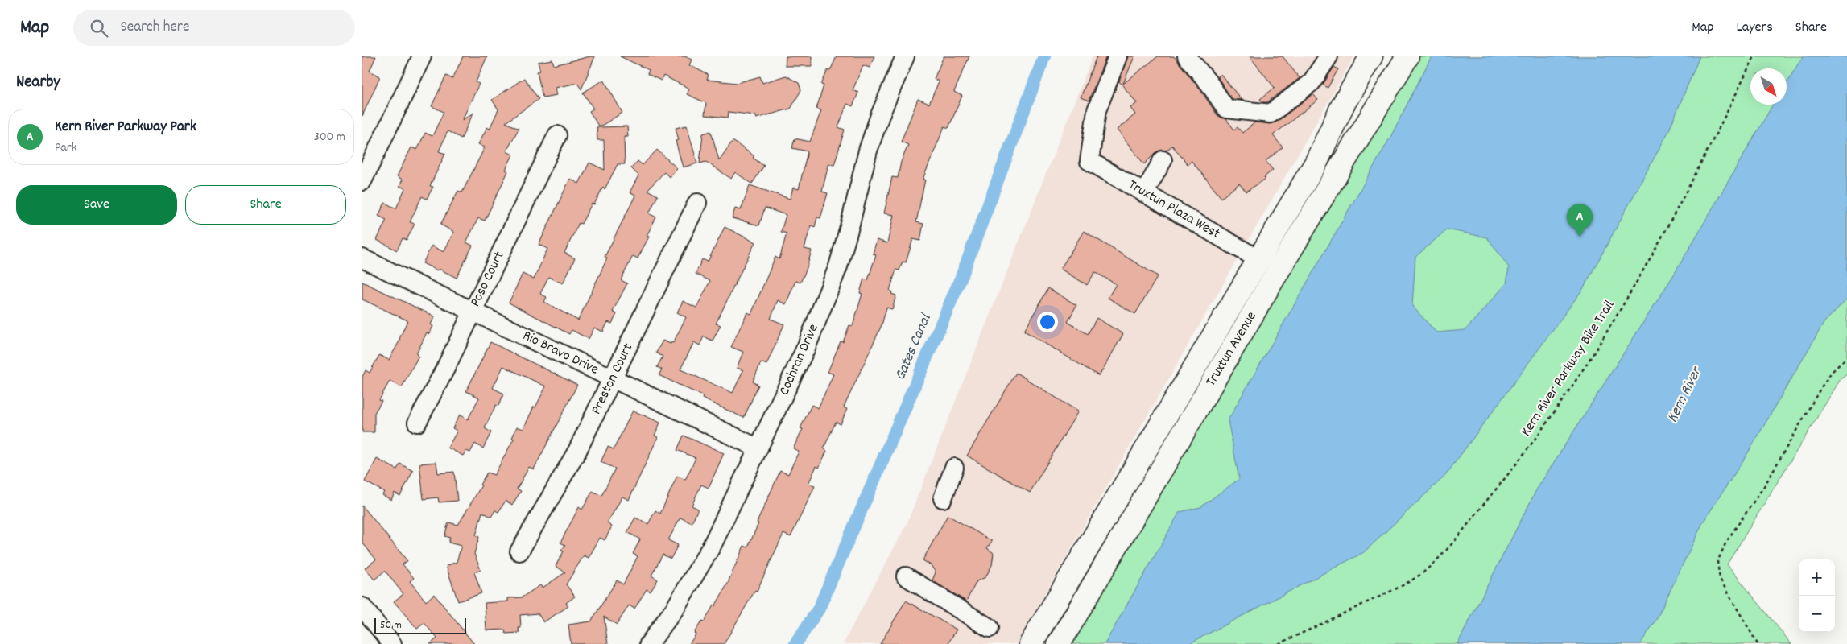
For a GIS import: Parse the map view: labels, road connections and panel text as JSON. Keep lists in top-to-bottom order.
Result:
{
  "streets": {
    "main road": ["Truxtun Avenue"],
    "street": [
      "Truxtun Plaza West",
      "Poso Court",
      "Rio Bravo Drive",
      "Cochran Drive",
      "Preston Court"
    ],
    "path": ["Kern River Parkway Bike Trail"]
  },
  "crossings": [
    ["Truxtun Plaza West", "Truxtun Avenue"],
    ["Poso Court", "Rio Bravo Drive"],
    ["Rio Bravo Drive", "Cochran Drive"],
    ["Rio Bravo Drive", "Preston Court"]
  ],
  "water": ["Gates Canal", "Kern River"],
  "scale_bar": "50 m",
  "north": "bottom right",
  "page": {
    "header": "Map",
    "search": "Search here",
    "nav": ["Map", "Layers", "Share"],
    "heading": "Nearby",
    "list": [
      {
        "mark": "A",
        "name": "Kern River Parkway Park",
        "note": "Park",
        "value": "300 m"
      }
    ],
    "buttons": ["Save", "Share"],
    "pins": "A",
    "map_buttons": ["+", "−"],
    "scale": "50 m"
  }
}
